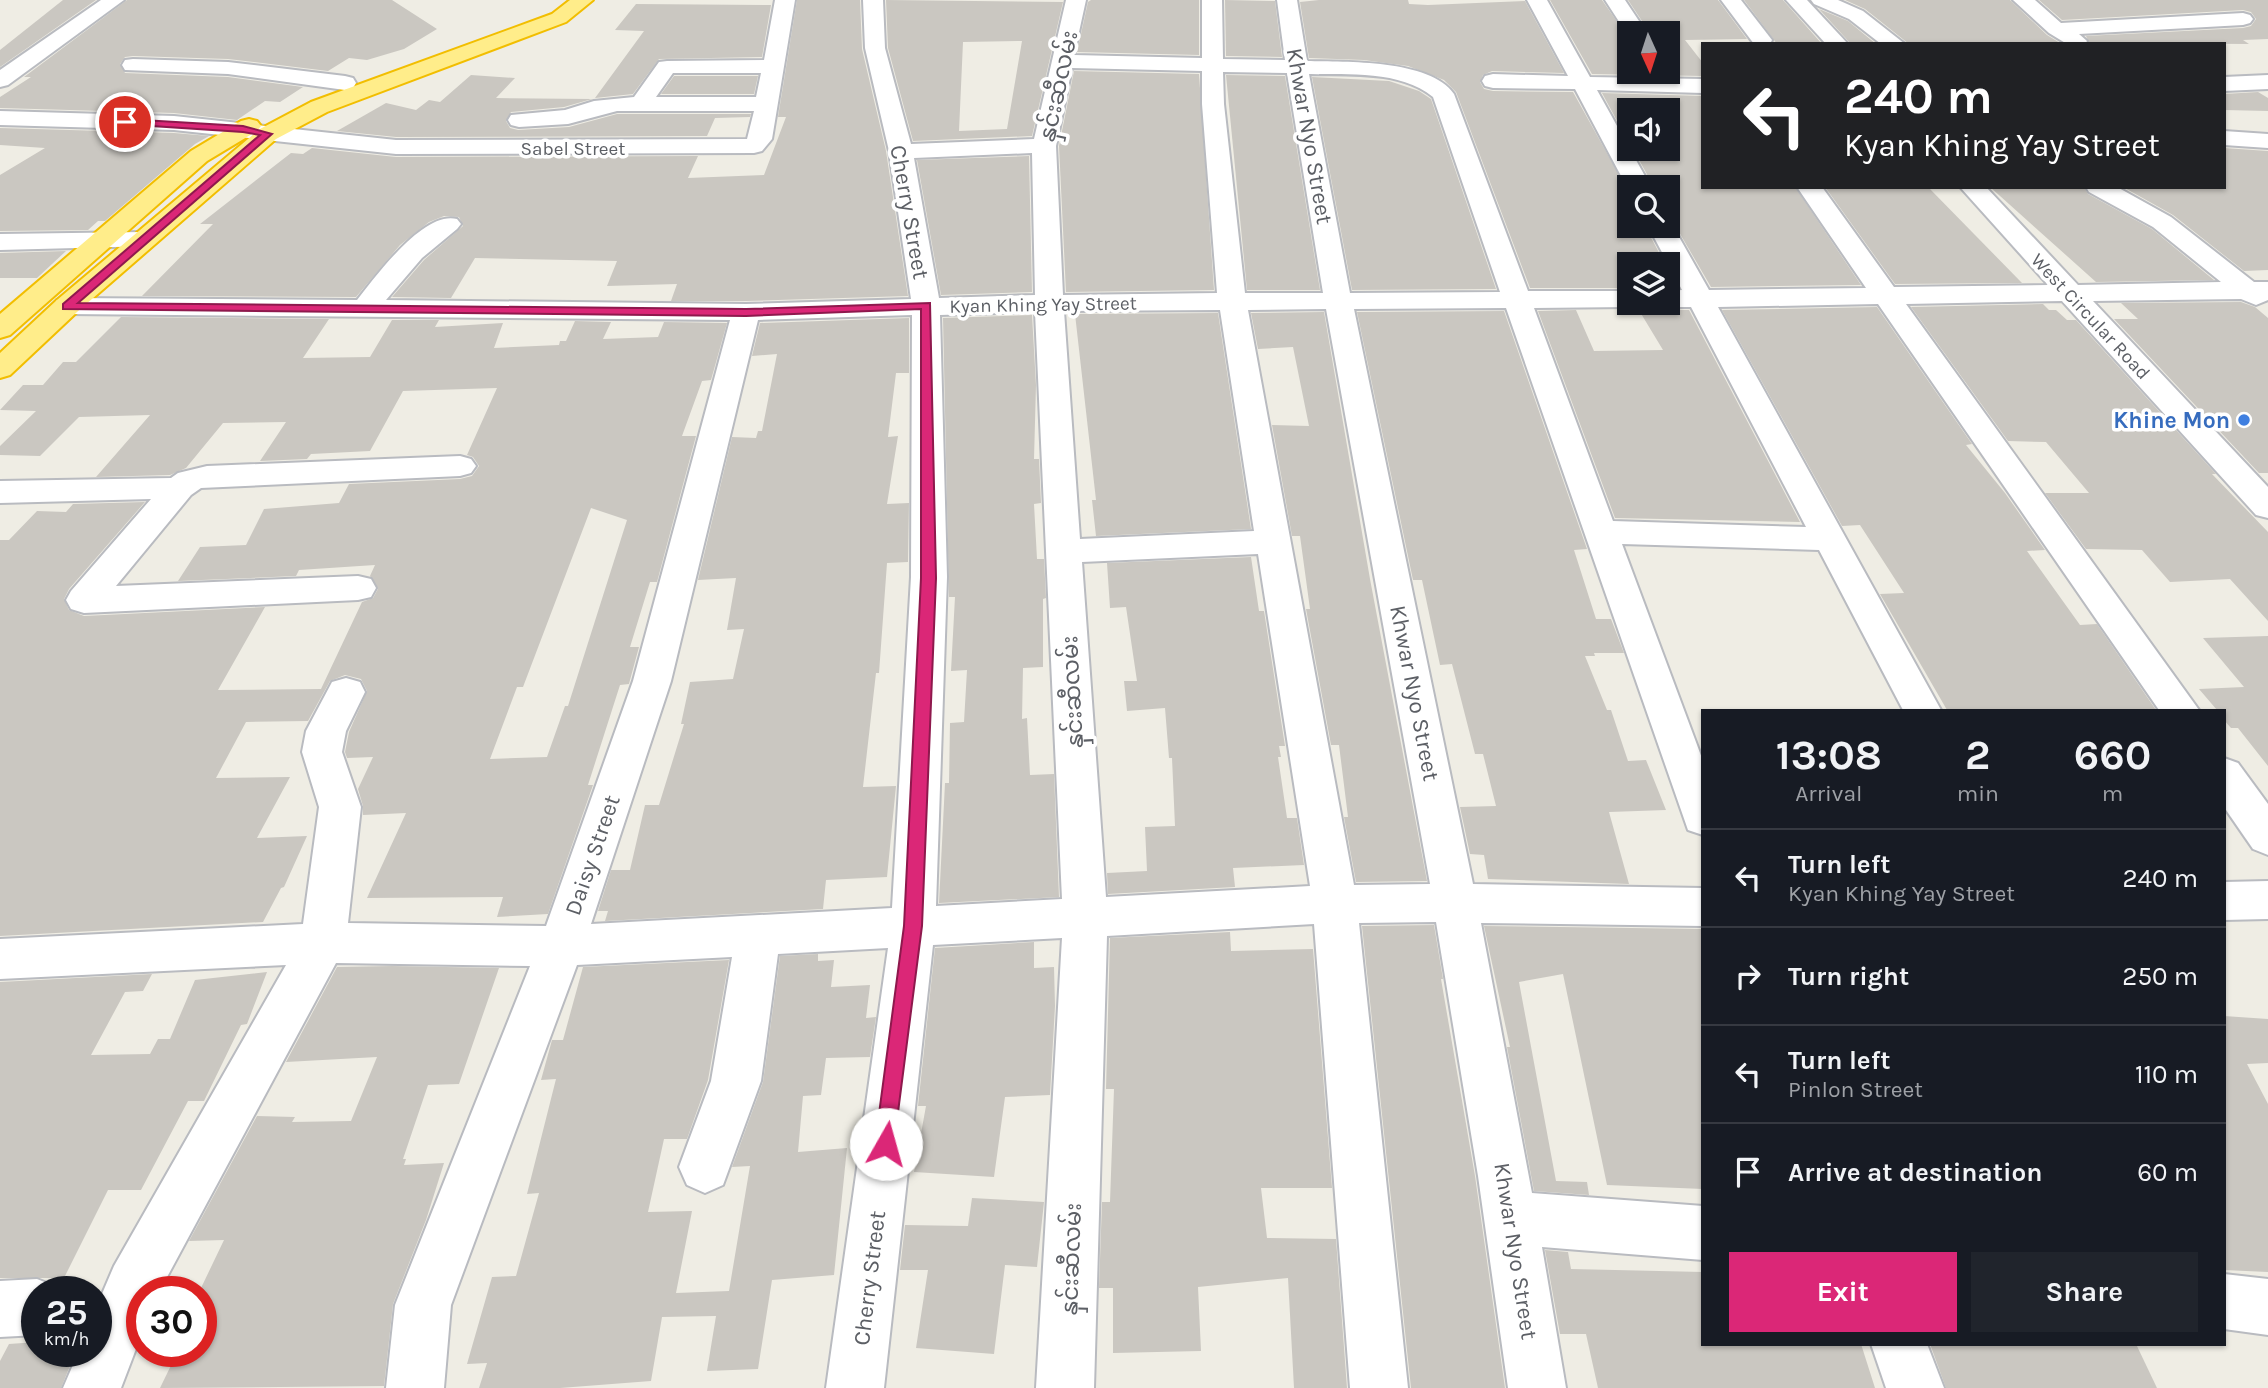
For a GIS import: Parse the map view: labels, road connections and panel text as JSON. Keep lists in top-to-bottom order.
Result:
{
  "streets": {
    "street": [
      "နှင်းဆီလမ်း",
      "Khwar Nyo Street",
      "Sabel Street",
      "Cherry Street",
      "Kyan Khing Yay Street",
      "West Circular Road",
      "Daisy Street"
    ]
  },
  "crossings": [
    ["နှင်းဆီလမ်း", "Kyan Khing Yay Street"],
    ["Khwar Nyo Street", "Kyan Khing Yay Street"],
    ["Cherry Street", "Kyan Khing Yay Street"],
    ["Kyan Khing Yay Street", "Daisy Street"]
  ],
  "places": ["Khine Mon"],
  "north": "bottom",
  "page": {
    "turn": ["240 m", "Kyan Khing Yay Street"],
    "eta": [
      "13:08",
      "Arrival",
      "2",
      "min",
      "660",
      "m"
    ],
    "list": [
      {
        "name": "Turn left",
        "note": "Kyan Khing Yay Street",
        "value": "240 m"
      },
      {
        "name": "Turn right",
        "value": "250 m"
      },
      {
        "name": "Turn left",
        "note": "Pinlon Street",
        "value": "110 m"
      },
      {
        "name": "Arrive at destination",
        "value": "60 m"
      }
    ],
    "buttons": ["Exit", "Share"],
    "speed": "25 km/h",
    "limit": "30"
  }
}
